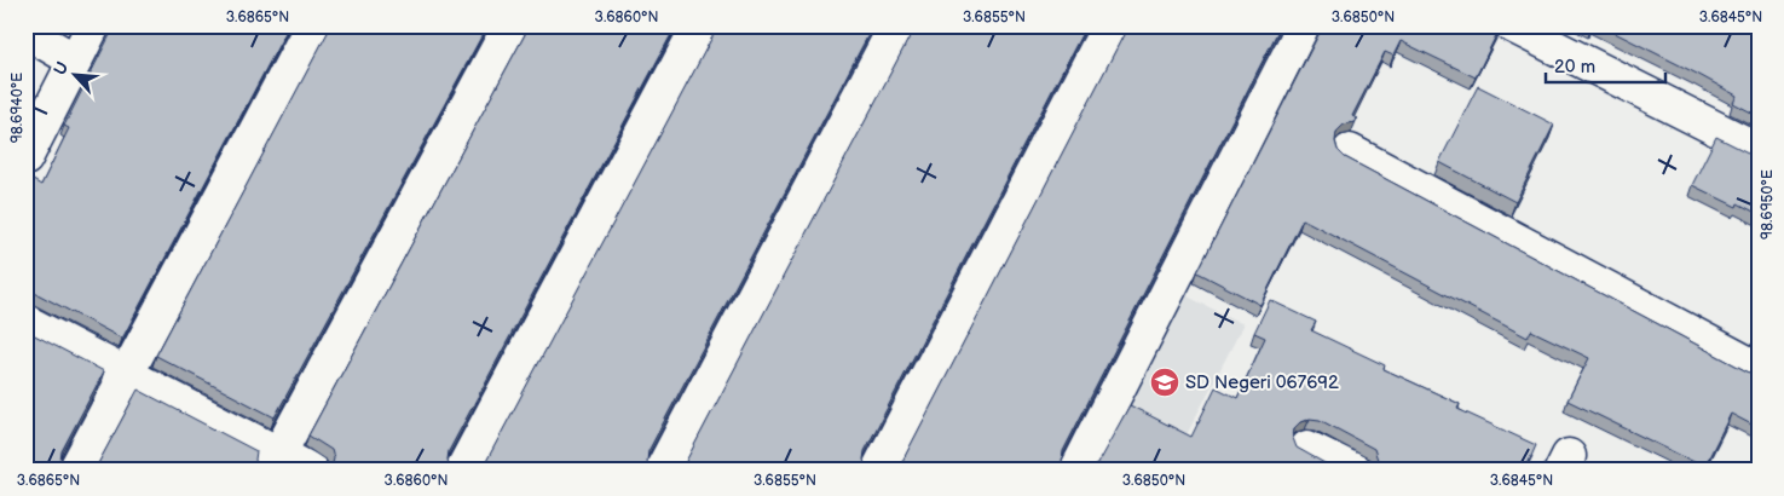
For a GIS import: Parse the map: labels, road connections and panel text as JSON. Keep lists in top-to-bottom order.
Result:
{
  "places": {
    "school or university": ["SD Negeri 067692"]
  },
  "scale_bar": "20 m",
  "north": "top left",
  "coordinates": [
    "3.6865°N",
    "3.6860°N",
    "3.6855°N",
    "3.6850°N",
    "3.6845°N",
    "98.6940°E",
    "98.6950°E"
  ]
}
